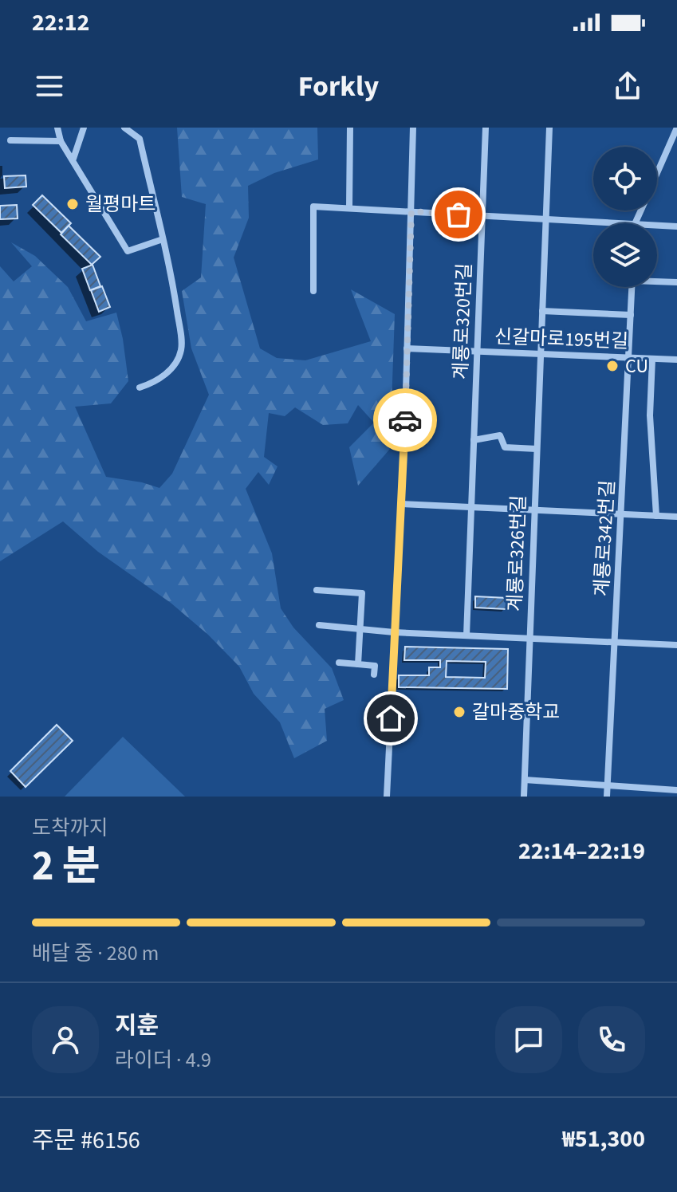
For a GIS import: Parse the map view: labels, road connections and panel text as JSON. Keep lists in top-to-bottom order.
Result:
{
  "streets": {
    "street": [
      "계룡로320번길",
      "신갈마로195번길",
      "계룡로342번길",
      "계룡로326번길"
    ]
  },
  "crossings": [
    ["계룡로320번길", "신갈마로195번길"],
    ["신갈마로195번길", "계룡로342번길"],
    ["신갈마로195번길", "계룡로326번길"]
  ],
  "places": ["월평마트", "CU", "갈마중학교"],
  "page": {
    "status": "22:12",
    "header": "Forkly",
    "heading": ["2 분", "도착까지", "22:14–22:19"],
    "panel": [
      "지훈",
      "라이더 · 4.9",
      "주문 #6156",
      "₩51,300"
    ],
    "bar": "배달 중 · 280 m"
  }
}
